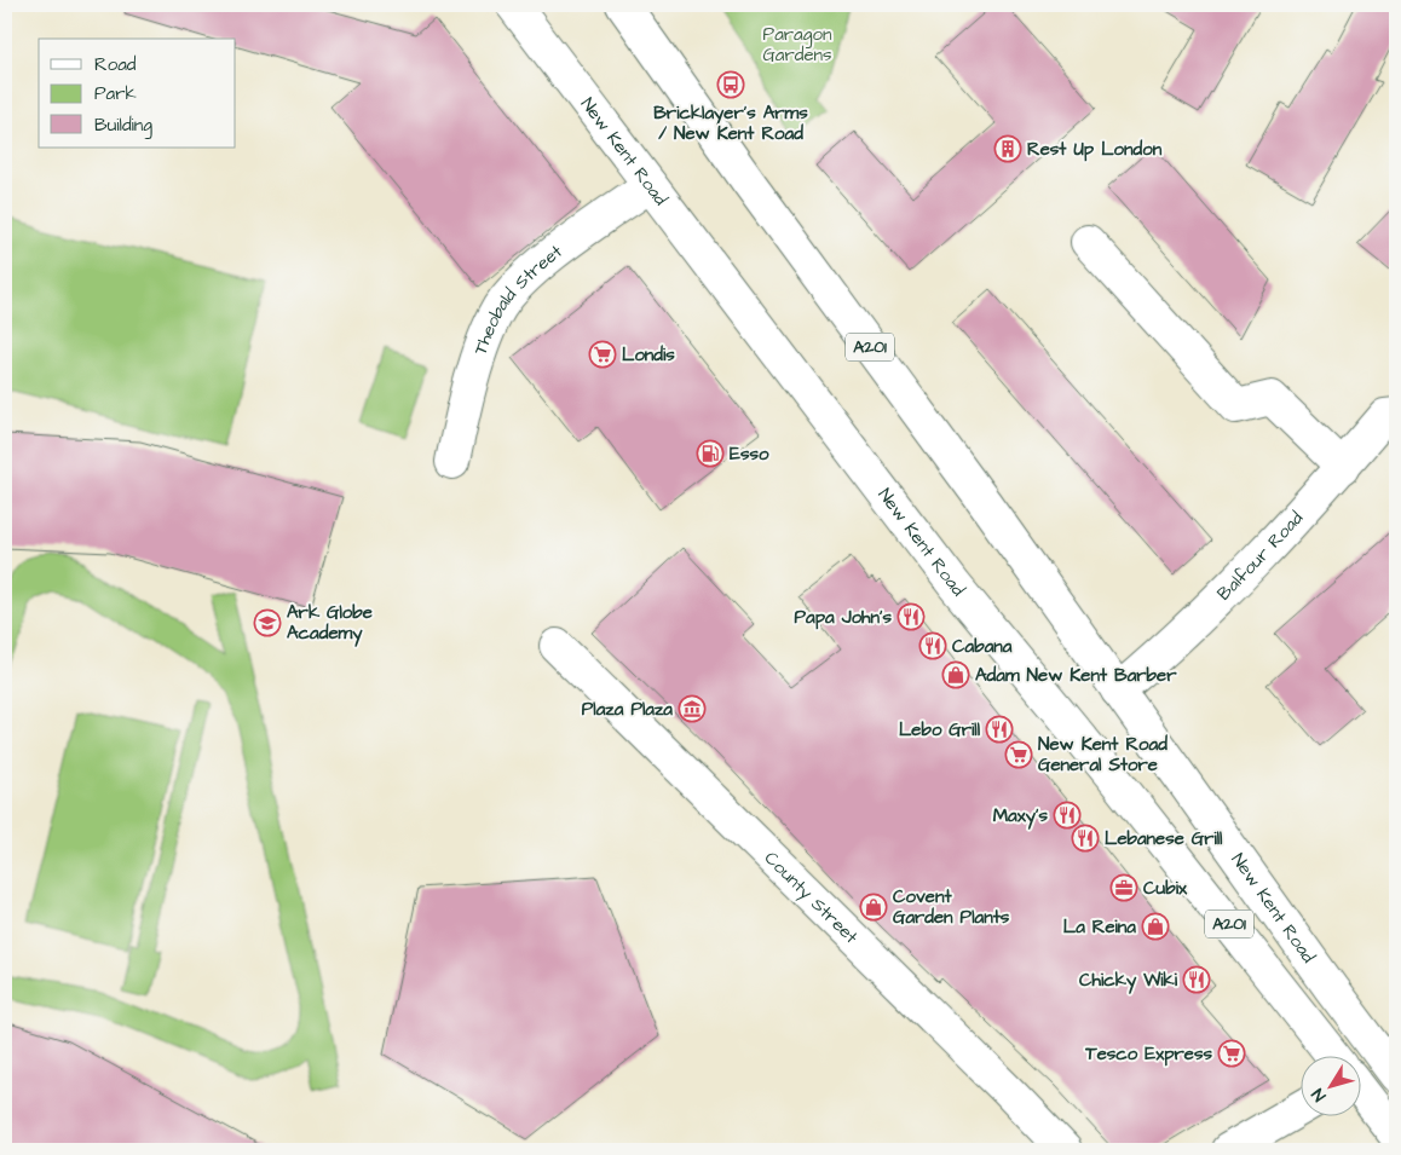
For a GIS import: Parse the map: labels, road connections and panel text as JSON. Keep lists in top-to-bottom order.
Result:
{
  "streets": {
    "main road": [
      "New Kent Road",
      "Theobald Street",
      "A201",
      "Balfour Road",
      "County Street"
    ]
  },
  "crossings": [
    ["New Kent Road", "Theobald Street"],
    ["New Kent Road", "Balfour Road"]
  ],
  "parks": ["Paragon Gardens"],
  "places": {
    "bus stop": ["Bricklayer's Arms / New Kent Road"],
    "building": ["Rest Up London"],
    "supermarket": ["Londis", "New Kent Road General Store", "Tesco Express"],
    "fuel station": ["Esso"],
    "restaurant": [
      "Papa John's",
      "Cabana",
      "Lebo Grill",
      "Maxy's",
      "Lebanese Grill",
      "Chicky Wiki"
    ],
    "school or university": ["Ark Globe Academy"],
    "shop": ["Adam New Kent Barber", "Covent Garden Plants", "La Reina"],
    "museum": ["Plaza Plaza"],
    "office": ["Cubix"]
  },
  "legend": ["Road", "Park", "Building"],
  "north": "bottom left"
}
